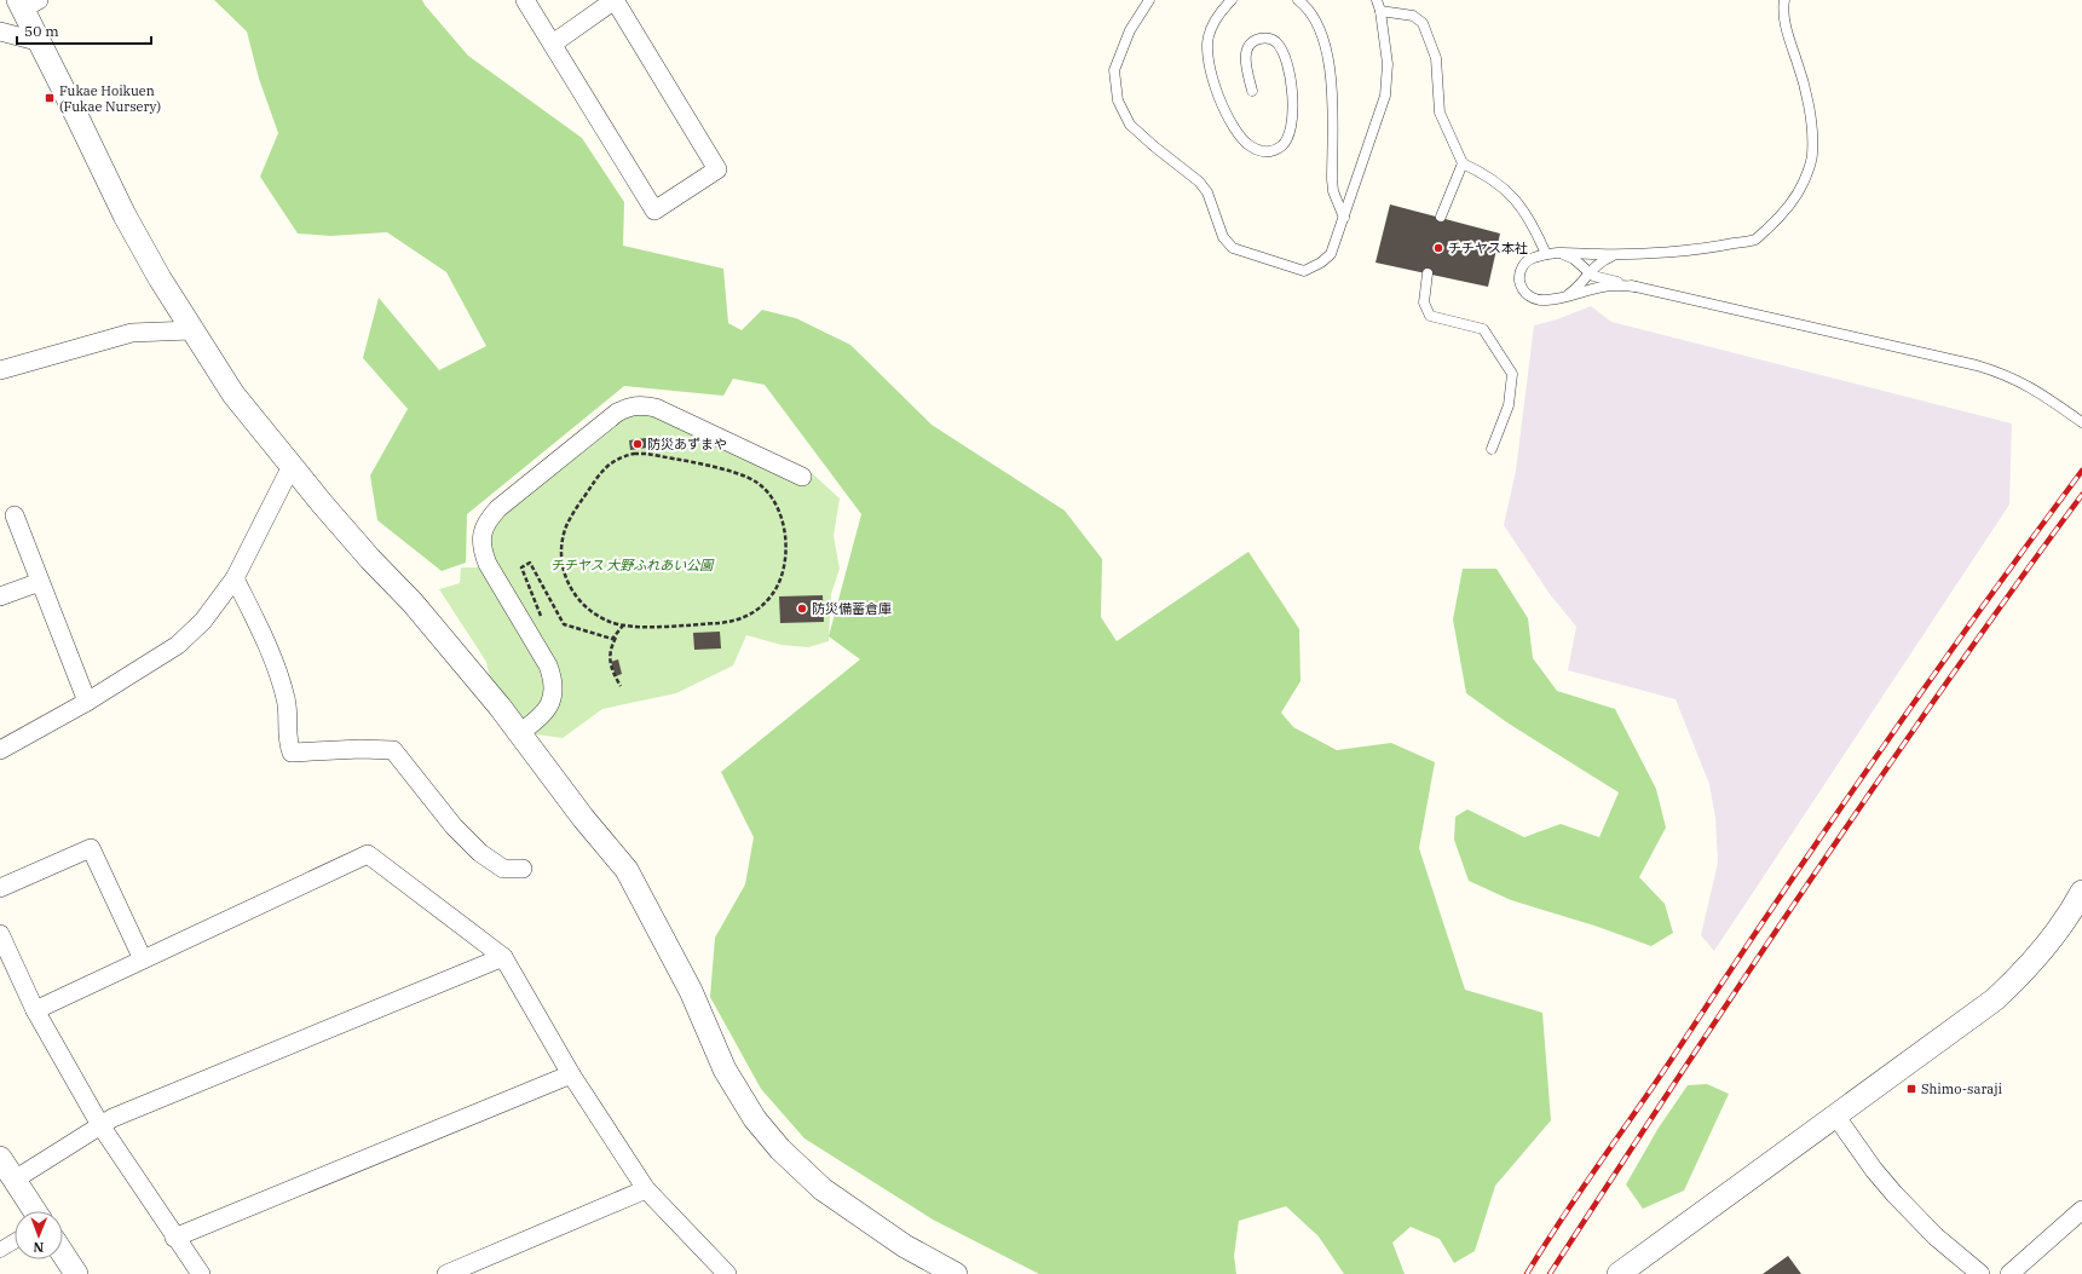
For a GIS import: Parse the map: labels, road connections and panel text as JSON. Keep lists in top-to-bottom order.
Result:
{
  "parks": ["チチヤス 大野ふれあい公園"],
  "places": {
    "transit": ["Fukae Hoikuen (Fukae Nursery)", "Shimo-saraji"],
    "other": ["チチヤス本社", "防災あずまや", "防災備蓄倉庫"]
  },
  "scale_bar": "50 m",
  "north": "bottom"
}
